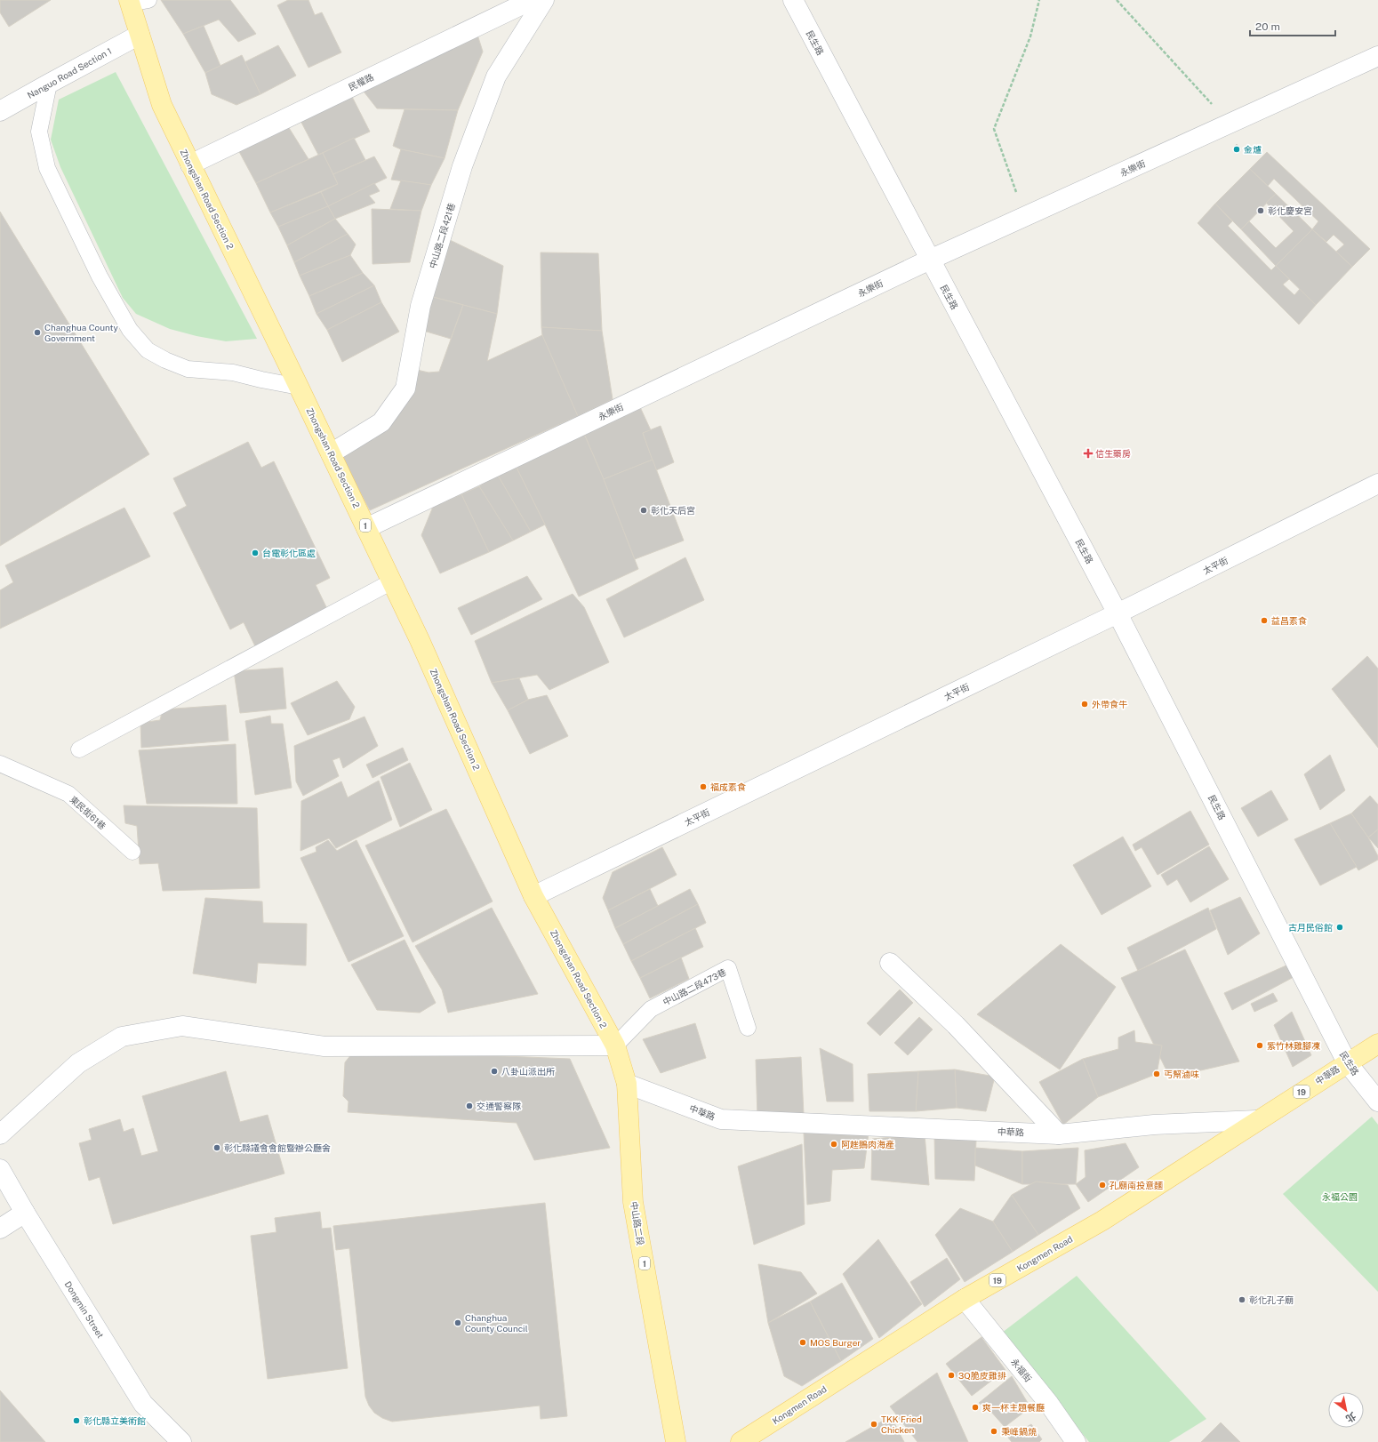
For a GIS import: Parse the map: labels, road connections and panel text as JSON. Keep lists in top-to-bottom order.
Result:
{
  "streets": {
    "main road": [
      "Zhongshan Road Section 2",
      "1",
      "中華路",
      "19",
      "中山路二段",
      "Kongmen Road"
    ],
    "street": [
      "民生路",
      "Nanguo Road Section 1",
      "民權路",
      "永樂街",
      "中山路二段421巷",
      "太平街",
      "Dongmin Street",
      "永福街"
    ],
    "lane": ["東民街61巷", "中山路二段473巷"]
  },
  "crossings": [
    ["民生路", "永樂街"],
    ["民生路", "太平街"],
    ["民生路", "中華路"],
    ["Nanguo Road Section 1", "Zhongshan Road Section 2"],
    ["民權路", "Zhongshan Road Section 2"],
    ["永樂街", "Zhongshan Road Section 2"],
    ["Zhongshan Road Section 2", "中山路二段421巷"],
    ["Zhongshan Road Section 2", "太平街"],
    ["Zhongshan Road Section 2", "中山路二段473巷"],
    ["Zhongshan Road Section 2", "中山路二段"],
    ["中山路二段473巷", "中山路二段"],
    ["中華路", "中山路二段"],
    ["中華路", "Kongmen Road"],
    ["Kongmen Road", "永福街"]
  ],
  "parks": ["永福公園"],
  "places": {
    "other": [
      "金爐",
      "彰化慶安宮",
      "Changhua County Government",
      "彰化天后宮",
      "台電彰化區處",
      "益昌素食",
      "外帶食牛",
      "福成素食",
      "古月民俗館",
      "紫竹林雞腳凍",
      "八卦山派出所",
      "丐幫滷味",
      "交通警察隊",
      "阿趖鵝肉海產",
      "彰化縣議會會館暨辦公廳舍",
      "孔廟南投意麵",
      "彰化孔子廟",
      "Changhua County Council",
      "MOS Burger",
      "3Q脆皮雞排",
      "爽一杯主題餐廳",
      "彰化縣立美術館",
      "TKK Fried Chicken",
      "秉峰鍋燒"
    ],
    "health": ["信生藥房"]
  },
  "scale_bar": "20 m",
  "north": "bottom right"
}
